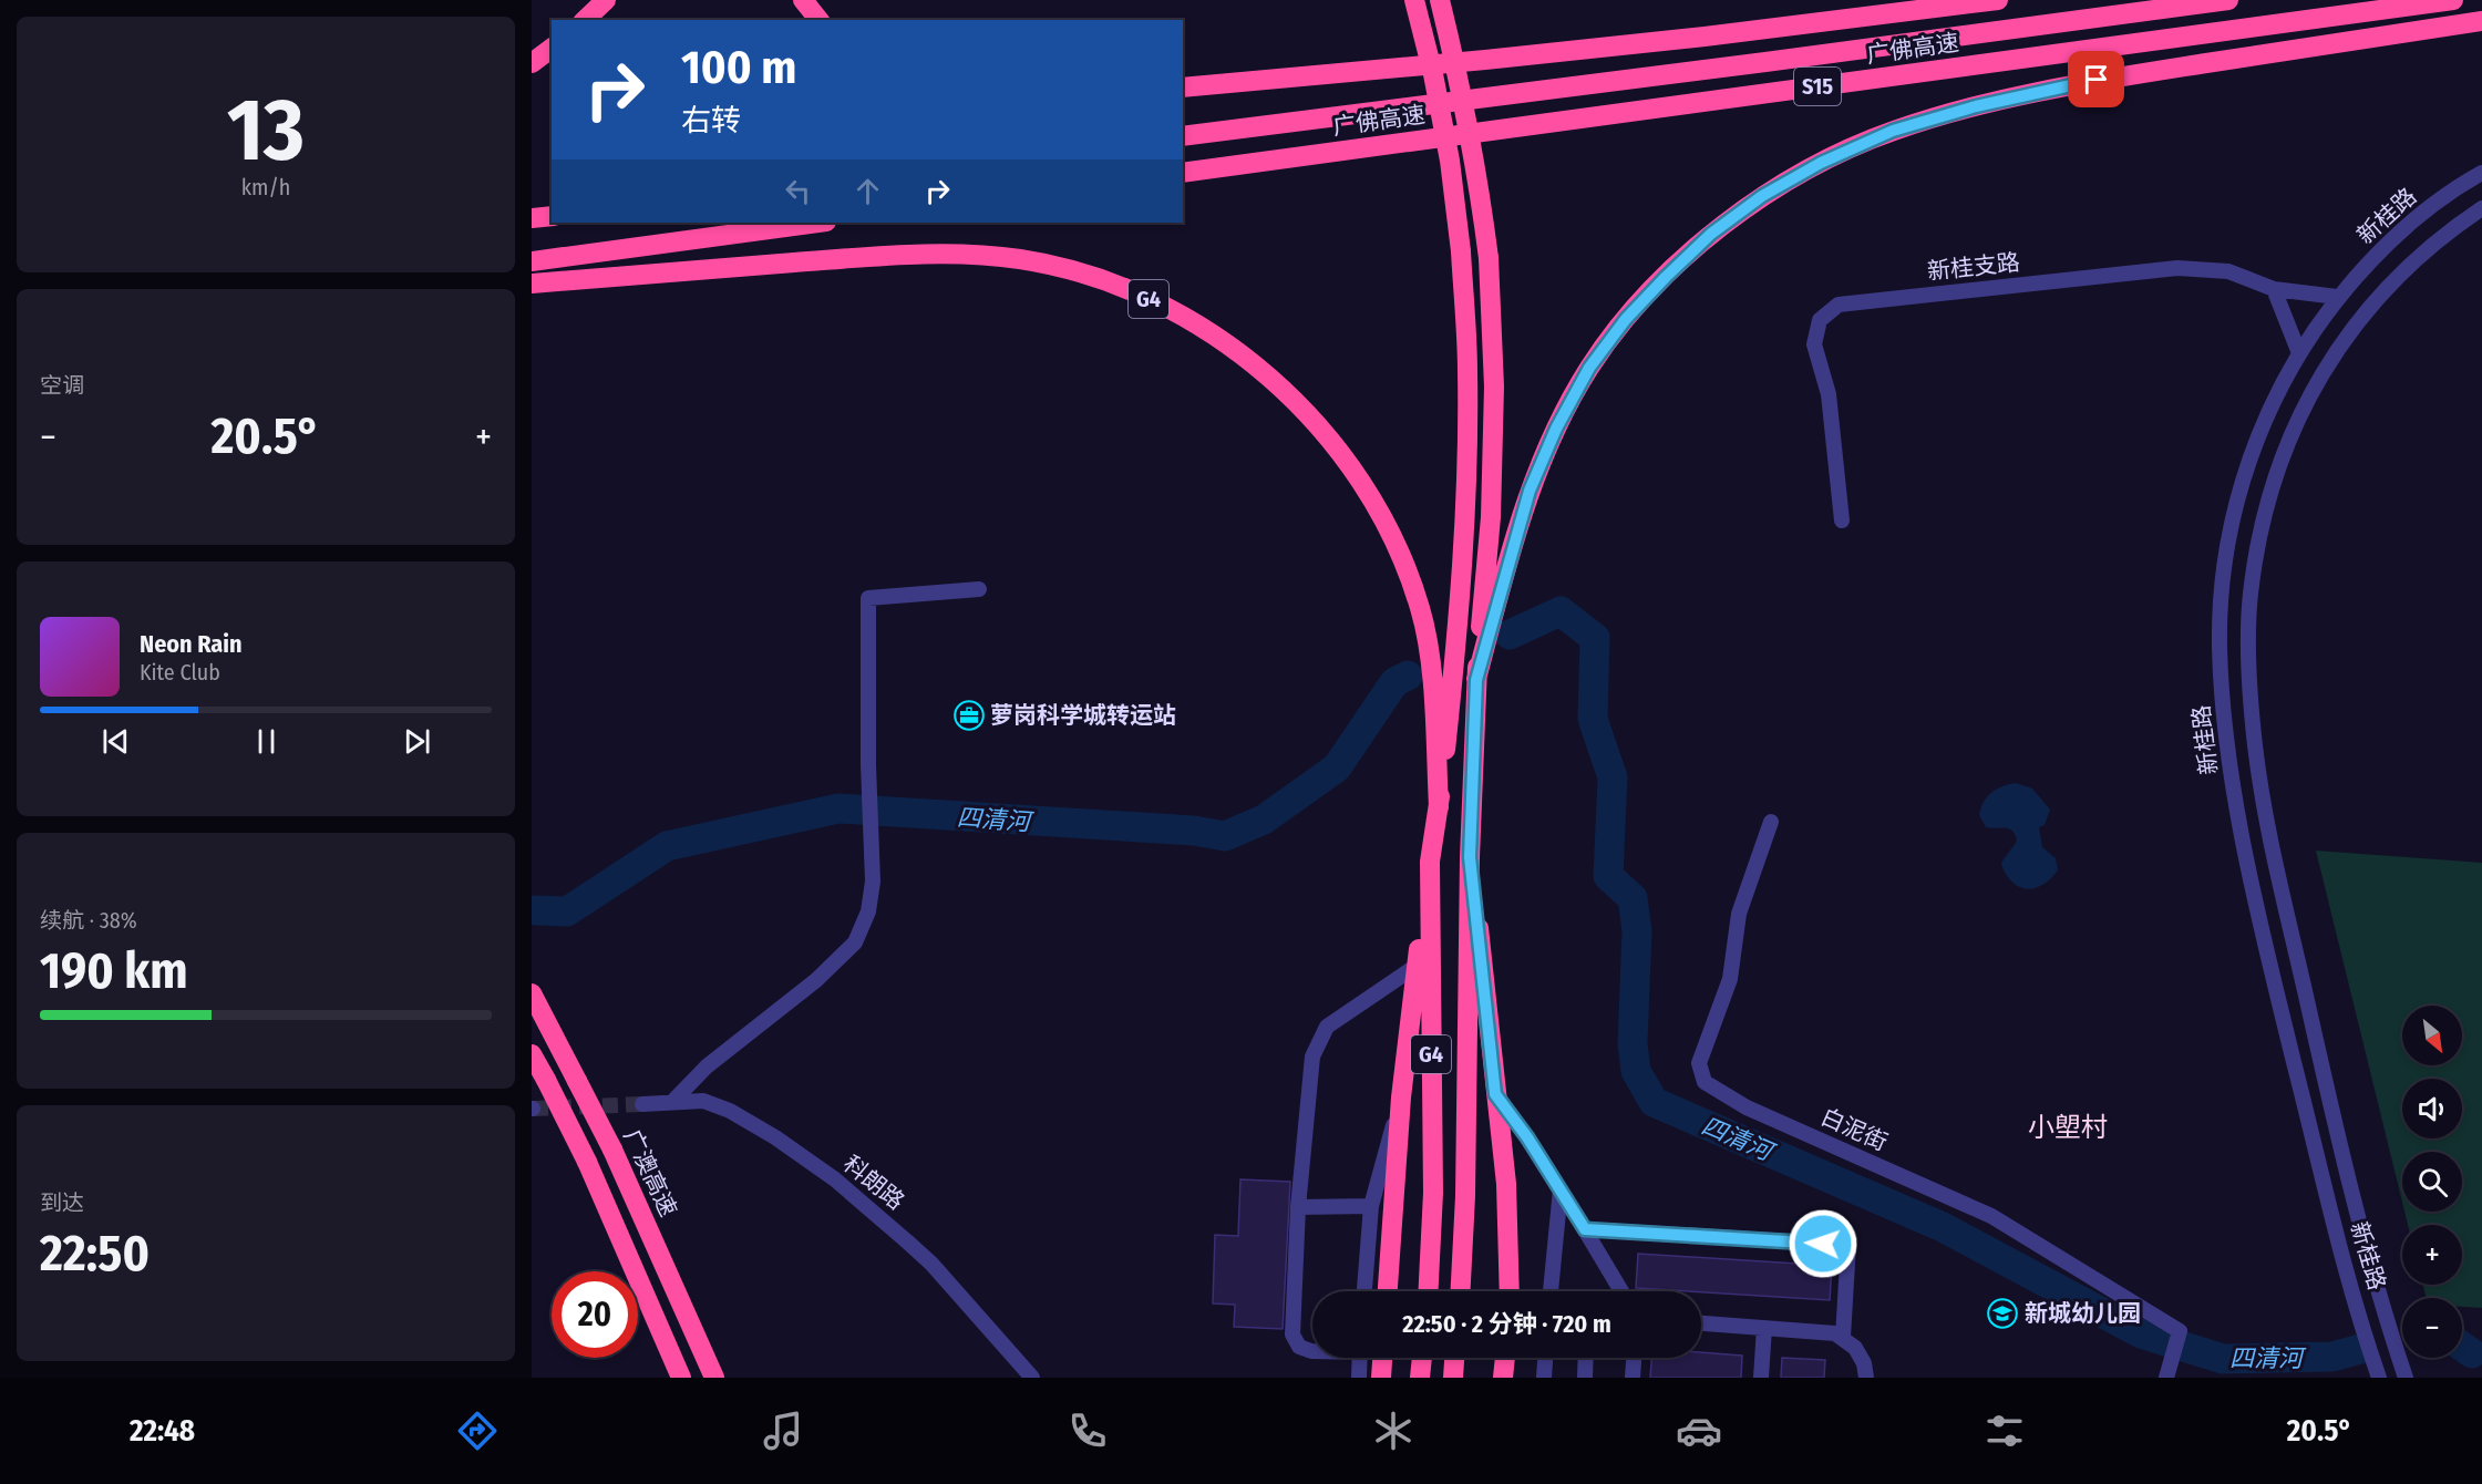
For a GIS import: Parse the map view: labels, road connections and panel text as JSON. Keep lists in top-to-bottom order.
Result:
{
  "streets": {
    "highway": [
      "广佛高速",
      "S15",
      "G4",
      "广澳高速"
    ],
    "street": [
      "新桂路",
      "新桂支路",
      "白泥街",
      "科朗路"
    ]
  },
  "crossings": [
    ["新桂路", "新桂支路"]
  ],
  "districts": ["小塱村"],
  "water": ["四清河"],
  "places": {
    "office": ["萝岗科学城转运站"],
    "school or university": ["新城幼儿园"]
  },
  "north": "bottom right",
  "page": {
    "tile": [
      ["13", "km/h"],
      "空调",
      ["续航 · 38%", "190 km"],
      ["到达", "22:50"]
    ],
    "turn": ["100 m", "右转"],
    "heat": ["−", "20.5°", "+"],
    "song": ["Neon Rain", "Kite Club"],
    "map_buttons": ["+", "−"],
    "limit": "20",
    "trip": "22:50 · 2 分钟 · 720 m",
    "tabs": ["22:48", "20.5°"]
  }
}
